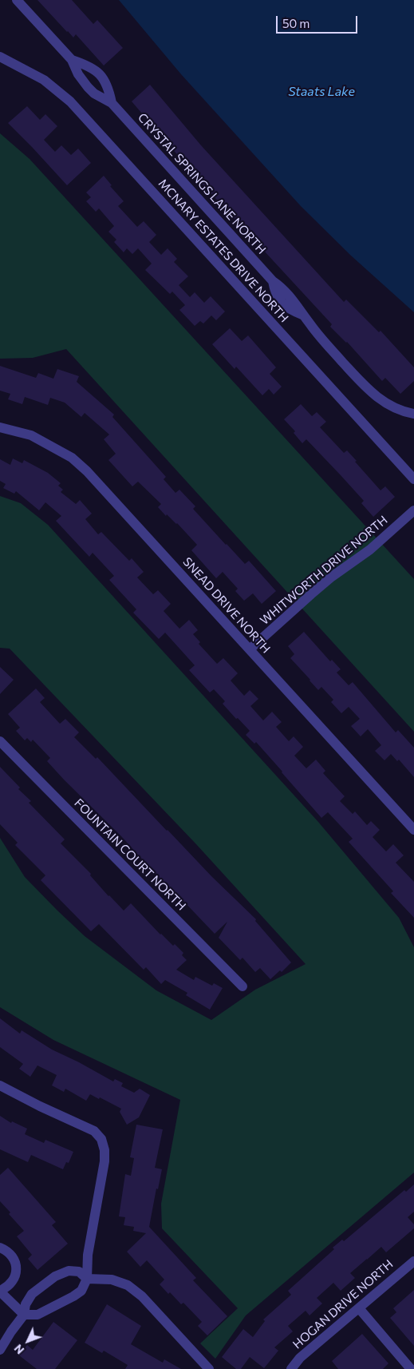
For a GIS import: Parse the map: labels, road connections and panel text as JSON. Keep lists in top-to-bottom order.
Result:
{
  "streets": {
    "street": [
      "CRYSTAL SPRINGS LANE NORTH",
      "MCNARY ESTATES DRIVE NORTH",
      "WHITWORTH DRIVE NORTH",
      "SNEAD DRIVE NORTH",
      "FOUNTAIN COURT NORTH",
      "HOGAN DRIVE NORTH"
    ]
  },
  "crossings": [
    ["WHITWORTH DRIVE NORTH", "SNEAD DRIVE NORTH"]
  ],
  "water": ["Staats Lake"],
  "scale_bar": "50 m",
  "north": "bottom left"
}
